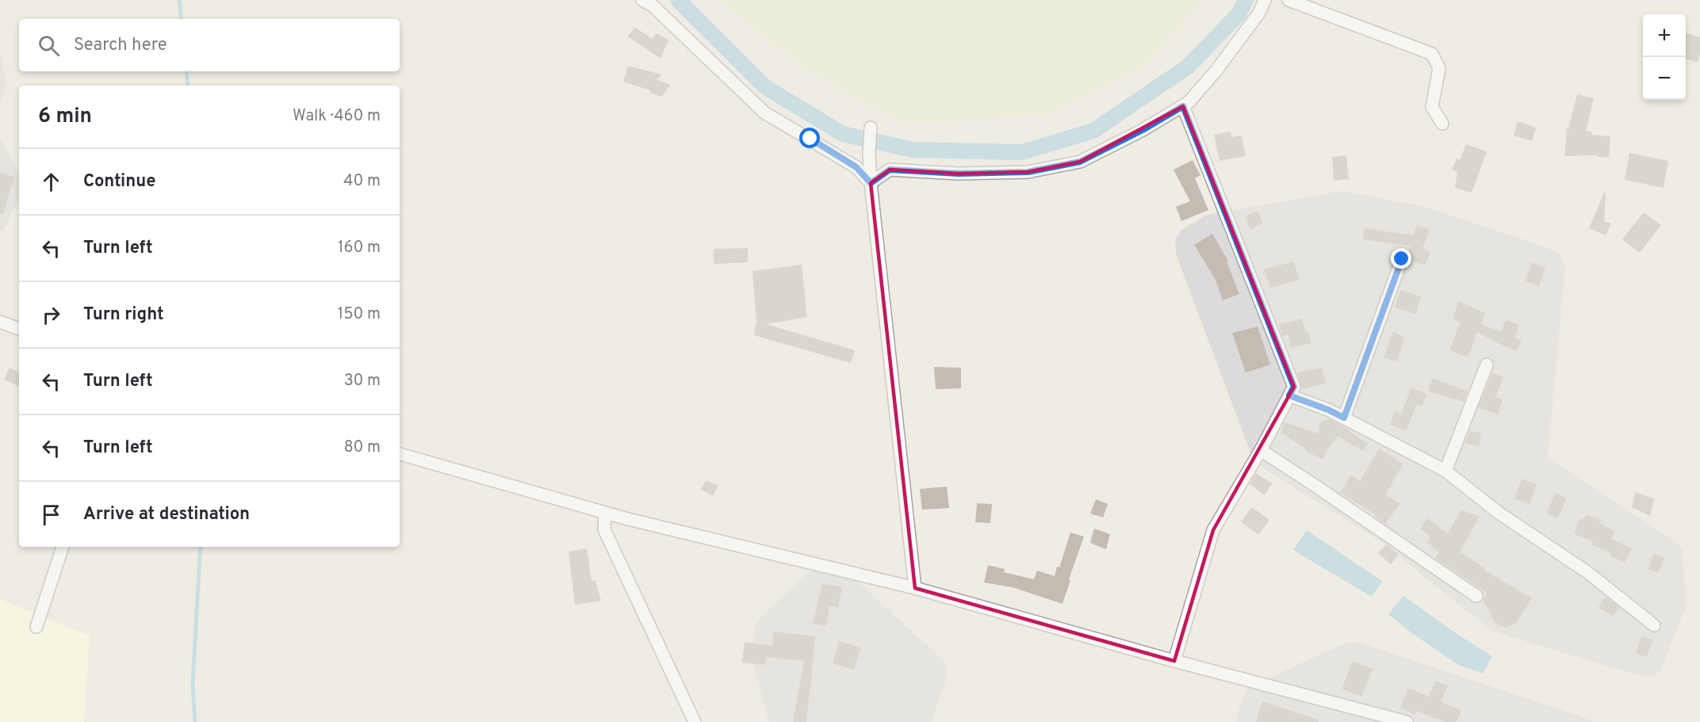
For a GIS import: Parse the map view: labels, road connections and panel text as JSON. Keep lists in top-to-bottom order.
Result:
{
  "page": {
    "map_buttons": ["+", "−"],
    "search": "Search here",
    "heading": ["6 min", "Walk · 460 m"],
    "list": [
      ["Continue", "40 m"],
      ["Turn left", "160 m"],
      ["Turn right", "150 m"],
      ["Turn left", "30 m"],
      ["Turn left", "80 m"],
      "Arrive at destination"
    ]
  }
}
